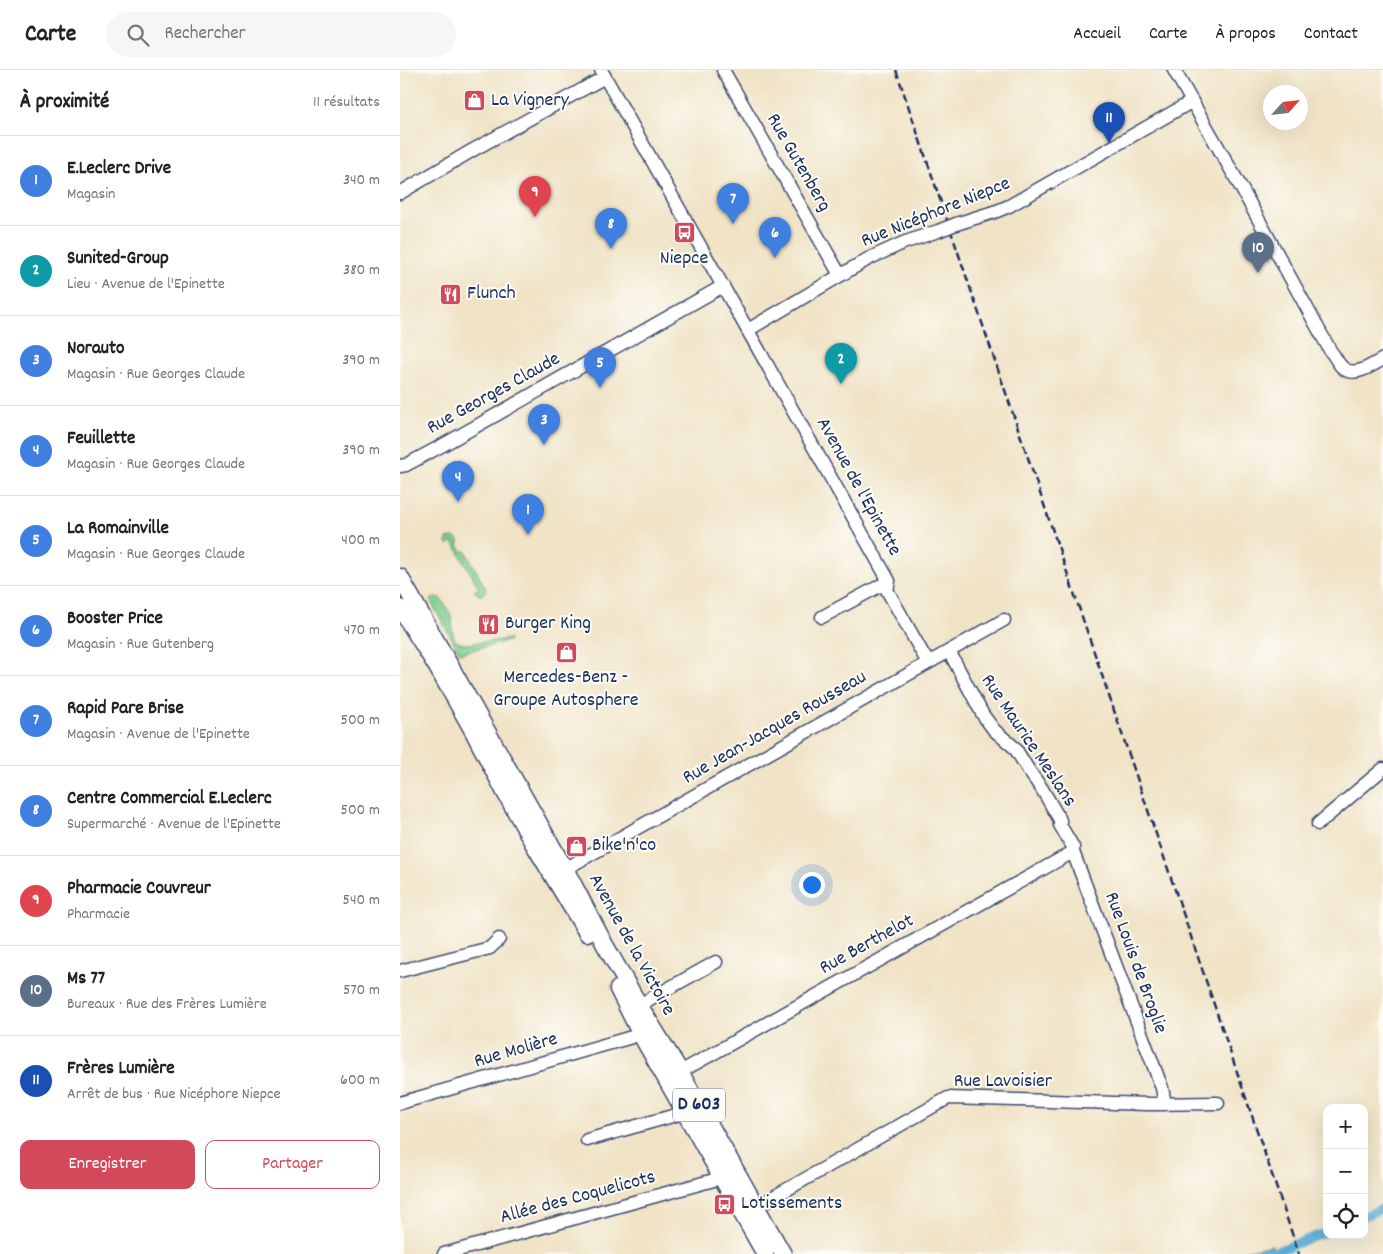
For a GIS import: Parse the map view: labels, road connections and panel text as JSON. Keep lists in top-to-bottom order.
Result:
{
  "streets": {
    "main road": ["Avenue de la Victoire", "D 603"],
    "street": [
      "Rue Gutenberg",
      "Rue Nicéphore Niepce",
      "Rue Georges Claude",
      "Avenue de l'Epinette",
      "Rue Jean-Jacques Rousseau",
      "Rue Maurice Meslans",
      "Rue Berthelot",
      "Rue Louis de Broglie",
      "Rue Molière",
      "Rue Lavoisier",
      "Allée des Coquelicots"
    ]
  },
  "crossings": [
    ["Rue Gutenberg", "Rue Nicéphore Niepce"],
    ["Rue Nicéphore Niepce", "Avenue de l'Epinette"],
    ["Rue Georges Claude", "Avenue de l'Epinette"],
    ["Avenue de l'Epinette", "Rue Jean-Jacques Rousseau"],
    ["Rue Jean-Jacques Rousseau", "Rue Maurice Meslans"],
    ["Rue Jean-Jacques Rousseau", "Avenue de la Victoire"],
    ["Rue Maurice Meslans", "Rue Berthelot"],
    ["Rue Maurice Meslans", "Rue Louis de Broglie"],
    ["Avenue de la Victoire", "Rue Berthelot"],
    ["Avenue de la Victoire", "Rue Molière"],
    ["Avenue de la Victoire", "Rue Lavoisier"],
    ["Avenue de la Victoire", "Allée des Coquelicots"],
    ["Rue Berthelot", "Rue Louis de Broglie"],
    ["Rue Louis de Broglie", "Rue Lavoisier"]
  ],
  "places": {
    "shop": ["La Vignery", "Mercedes-Benz - Groupe Autosphere", "Bike'n'co"],
    "bus stop": ["Niepce", "Lotissements"],
    "restaurant": ["Flunch", "Burger King"]
  },
  "north": "top right",
  "page": {
    "header": "Carte",
    "search": "Rechercher",
    "nav": [
      "Accueil",
      "Carte",
      "À propos",
      "Contact"
    ],
    "heading": ["À proximité", "11 résultats"],
    "pins": [
      "11",
      "9",
      "7",
      "8",
      "6",
      "10",
      "2",
      "5",
      "3",
      "4",
      "1"
    ],
    "list": [
      {
        "mark": "1",
        "name": "E.Leclerc Drive",
        "note": "Magasin",
        "value": "340 m"
      },
      {
        "mark": "2",
        "name": "Sunited-Group",
        "note": "Lieu · Avenue de l'Epinette",
        "value": "380 m"
      },
      {
        "mark": "3",
        "name": "Norauto",
        "note": "Magasin · Rue Georges Claude",
        "value": "390 m"
      },
      {
        "mark": "4",
        "name": "Feuillette",
        "note": "Magasin · Rue Georges Claude",
        "value": "390 m"
      },
      {
        "mark": "5",
        "name": "La Romainville",
        "note": "Magasin · Rue Georges Claude",
        "value": "400 m"
      },
      {
        "mark": "6",
        "name": "Booster Price",
        "note": "Magasin · Rue Gutenberg",
        "value": "470 m"
      },
      {
        "mark": "7",
        "name": "Rapid Pare Brise",
        "note": "Magasin · Avenue de l'Epinette",
        "value": "500 m"
      },
      {
        "mark": "8",
        "name": "Centre Commercial E.Leclerc",
        "note": "Supermarché · Avenue de l'Epinette",
        "value": "500 m"
      },
      {
        "mark": "9",
        "name": "Pharmacie Couvreur",
        "note": "Pharmacie",
        "value": "540 m"
      },
      {
        "mark": "10",
        "name": "Ms 77",
        "note": "Bureaux · Rue des Frères Lumière",
        "value": "570 m"
      },
      {
        "mark": "11",
        "name": "Frères Lumière",
        "note": "Arrêt de bus · Rue Nicéphore Niepce",
        "value": "600 m"
      }
    ],
    "map_buttons": ["+", "−"],
    "buttons": ["Enregistrer", "Partager"]
  }
}
